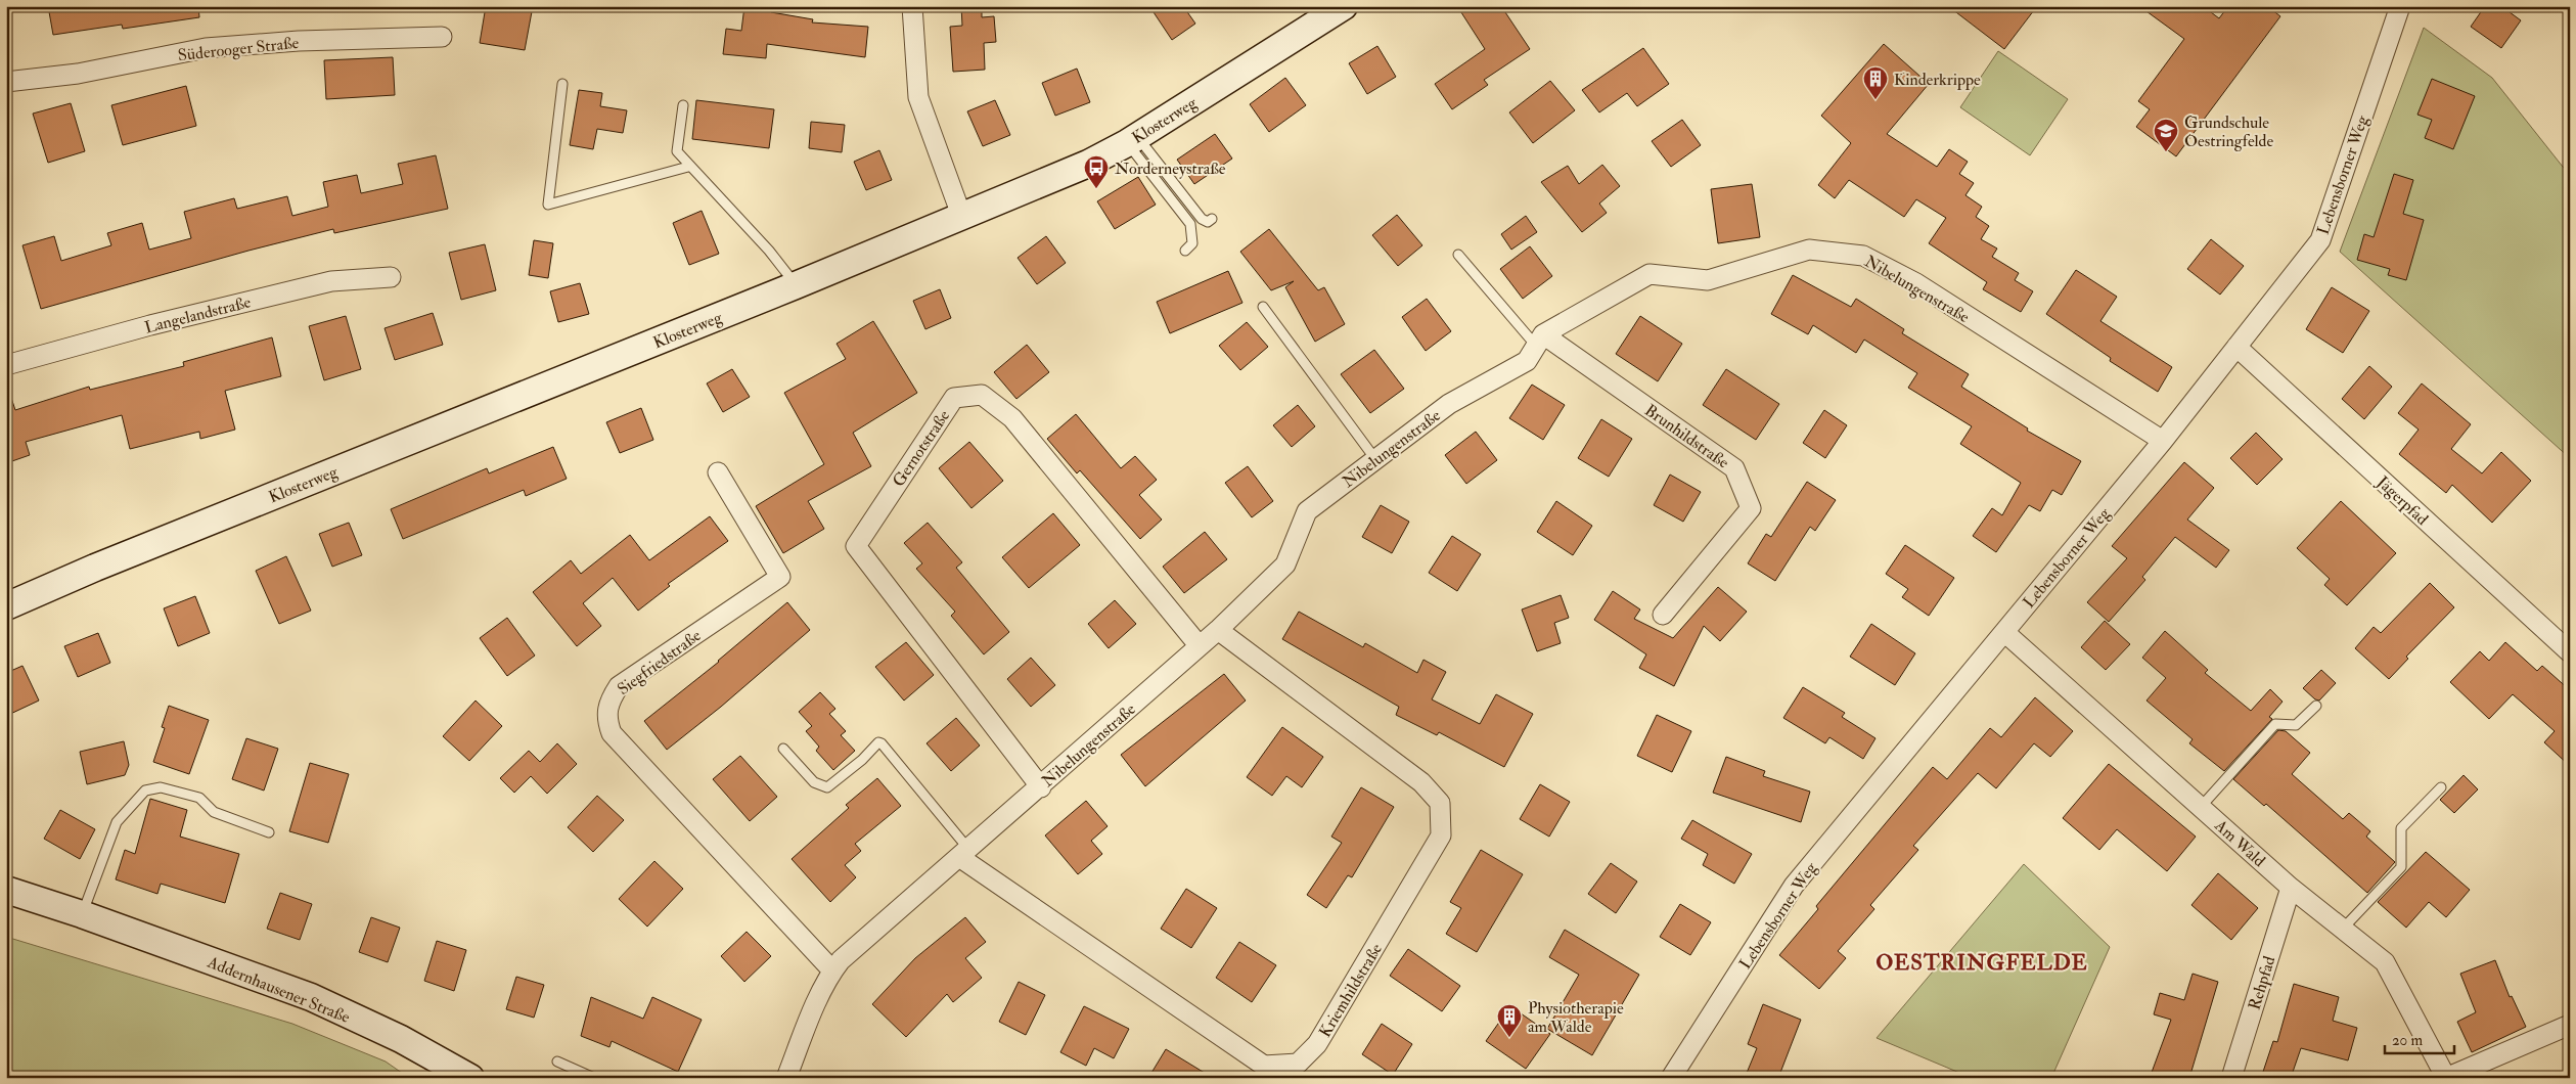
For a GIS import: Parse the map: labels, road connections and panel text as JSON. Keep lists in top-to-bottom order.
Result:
{
  "streets": {
    "street": [
      "Süderooger Straße",
      "Klosterweg",
      "Lebensborner Weg",
      "Nibelungenstraße",
      "Langelandstraße",
      "Brunhildstraße",
      "Gernotstraße",
      "Jägerpfad",
      "Siegfriedstraße",
      "Am Wald",
      "Rehpfad",
      "Addernhausener Straße",
      "Kriemhildstraße"
    ]
  },
  "crossings": [
    ["Lebensborner Weg", "Nibelungenstraße"],
    ["Lebensborner Weg", "Jägerpfad"],
    ["Lebensborner Weg", "Am Wald"],
    ["Nibelungenstraße", "Brunhildstraße"],
    ["Nibelungenstraße", "Gernotstraße"],
    ["Nibelungenstraße", "Siegfriedstraße"],
    ["Nibelungenstraße", "Kriemhildstraße"],
    ["Am Wald", "Rehpfad"]
  ],
  "districts": ["OESTRINGFELDE"],
  "places": {
    "building": ["Kinderkrippe", "Physiotherapie am Walde"],
    "school or university": ["Grundschule Oestringfelde"],
    "bus stop": ["Norderneystraße"]
  },
  "scale_bar": "20 m"
}
